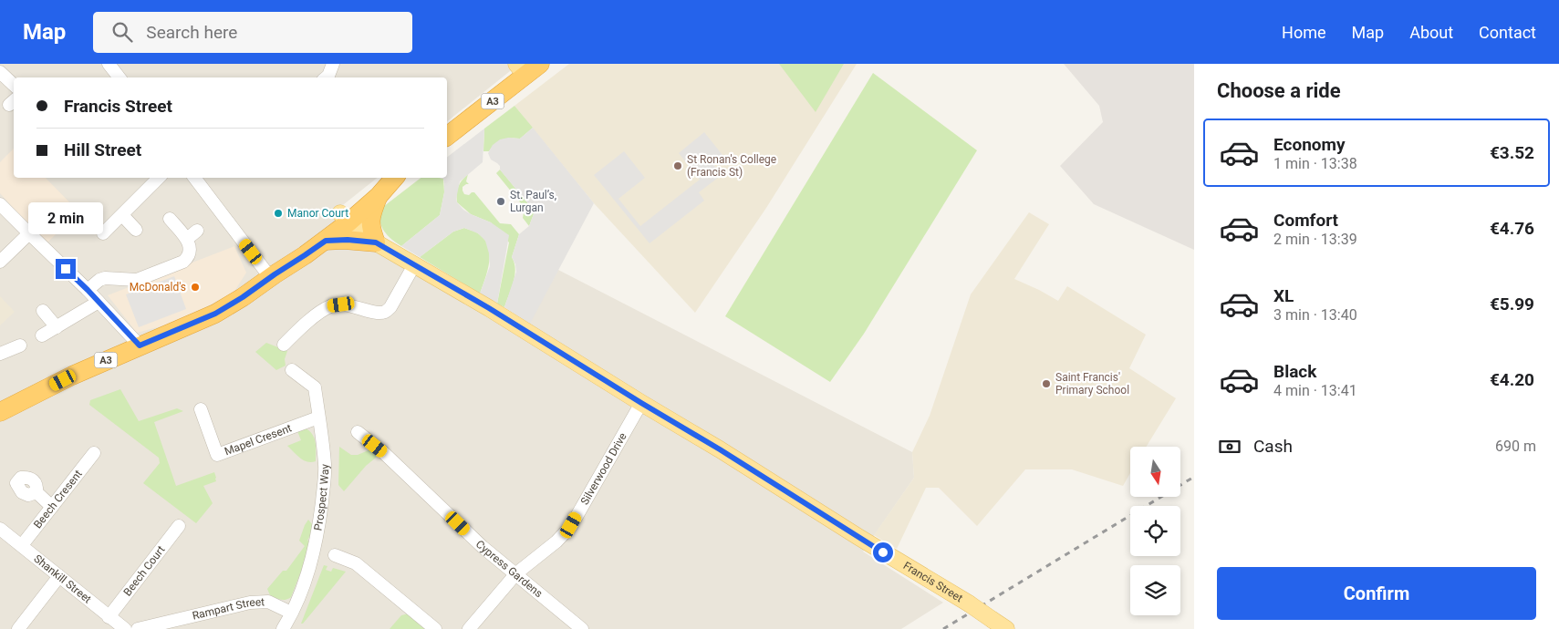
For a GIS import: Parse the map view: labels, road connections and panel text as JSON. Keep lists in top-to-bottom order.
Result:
{
  "streets": {
    "highway": ["A3"],
    "main road": ["Francis Street"],
    "street": [
      "Mapel Cresent",
      "Silverwood Drive",
      "Prospect Way",
      "Beech Cresent",
      "Cypress Gardens",
      "Beech Court",
      "Shankill Street",
      "Rampart Street"
    ]
  },
  "crossings": [
    ["A3", "Francis Street"],
    ["Mapel Cresent", "Prospect Way"],
    ["Silverwood Drive", "Cypress Gardens"],
    ["Silverwood Drive", "Francis Street"],
    ["Prospect Way", "Rampart Street"],
    ["Beech Cresent", "Shankill Street"],
    ["Beech Court", "Shankill Street"]
  ],
  "places": [
    "St Ronan's College (Francis St)",
    "St. Paul’s, Lurgan",
    "Manor Court",
    "McDonald's",
    "Saint Francis' Primary School"
  ],
  "north": "bottom",
  "page": {
    "header": "Map",
    "search": "Search here",
    "nav": [
      "Home",
      "Map",
      "About",
      "Contact"
    ],
    "heading": "Choose a ride",
    "banner": ["Francis Street", "Hill Street"],
    "list": [
      {
        "name": "Economy",
        "note": "1 min · 13:38",
        "value": "€3.52"
      },
      {
        "name": "Comfort",
        "note": "2 min · 13:39",
        "value": "€4.76"
      },
      {
        "name": "XL",
        "note": "3 min · 13:40",
        "value": "€5.99"
      },
      {
        "name": "Black",
        "note": "4 min · 13:41",
        "value": "€4.20"
      }
    ],
    "bubble": "2 min",
    "pay": ["Cash", "690 m"],
    "buttons": "Confirm"
  }
}
